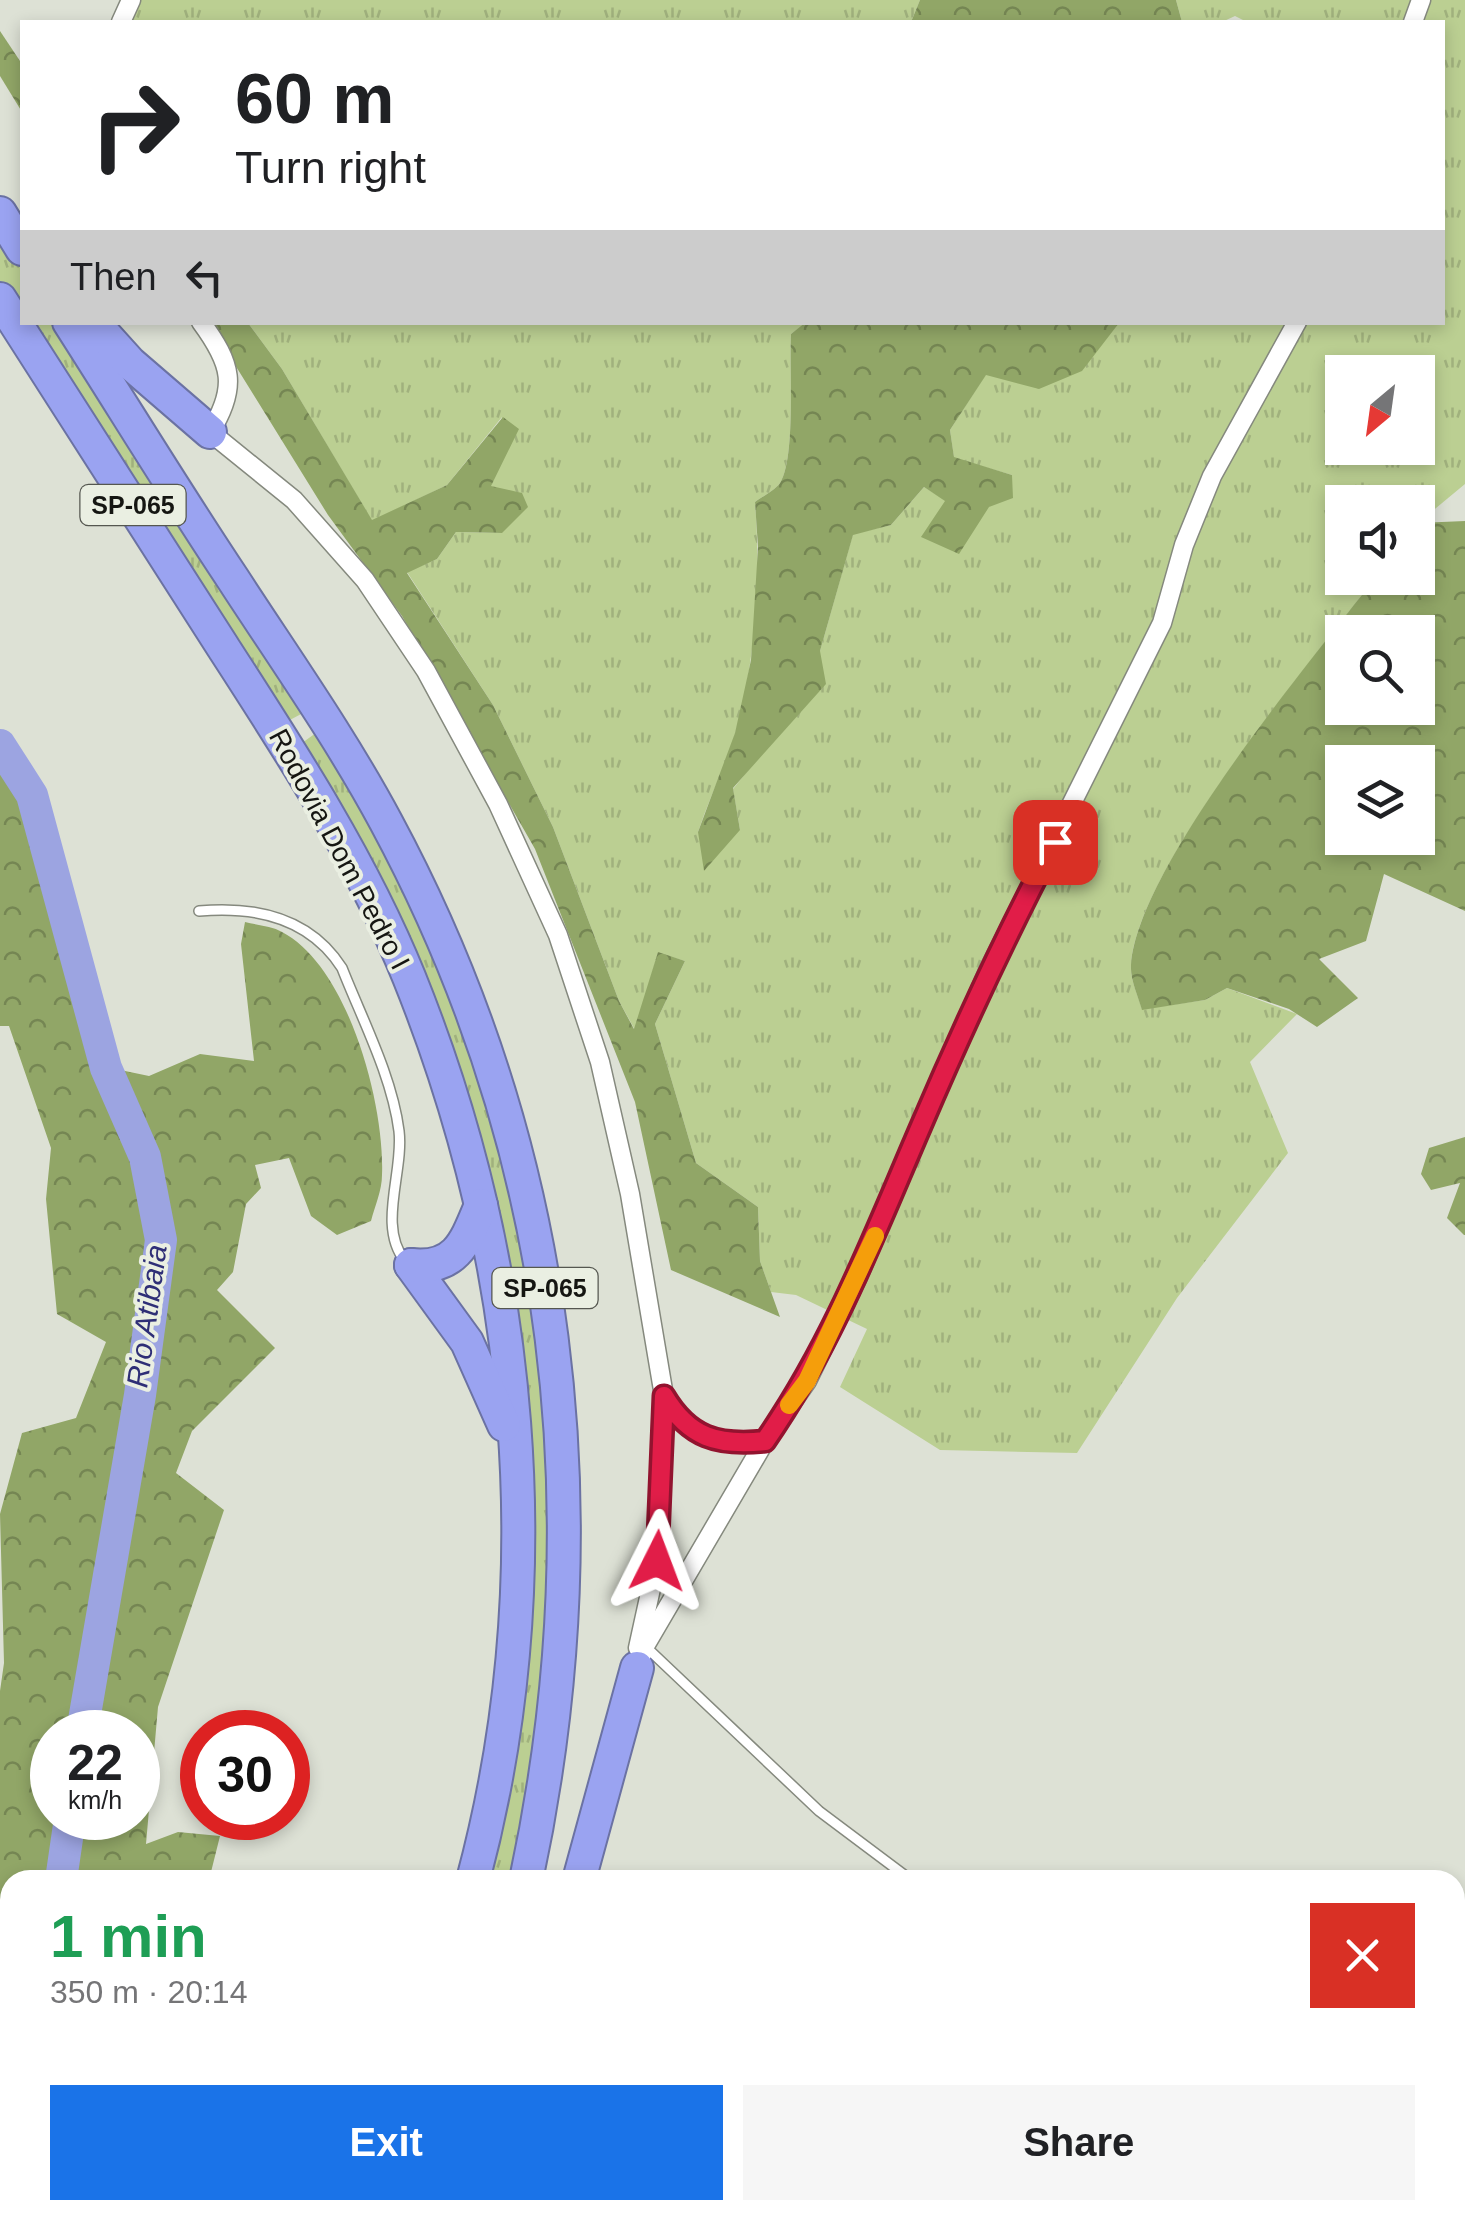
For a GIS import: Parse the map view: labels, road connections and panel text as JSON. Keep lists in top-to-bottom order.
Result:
{
  "streets": {
    "highway": ["SP-065", "Rodovia Dom Pedro I"]
  },
  "water": ["Rio Atibaia"],
  "north": "bottom left",
  "page": {
    "turn": ["60 m", "Turn right"],
    "then": "Then",
    "speed": "22 km/h",
    "limit": "30",
    "heading": ["1 min", "350 m · 20:14"],
    "buttons": ["Exit", "Share"]
  }
}
